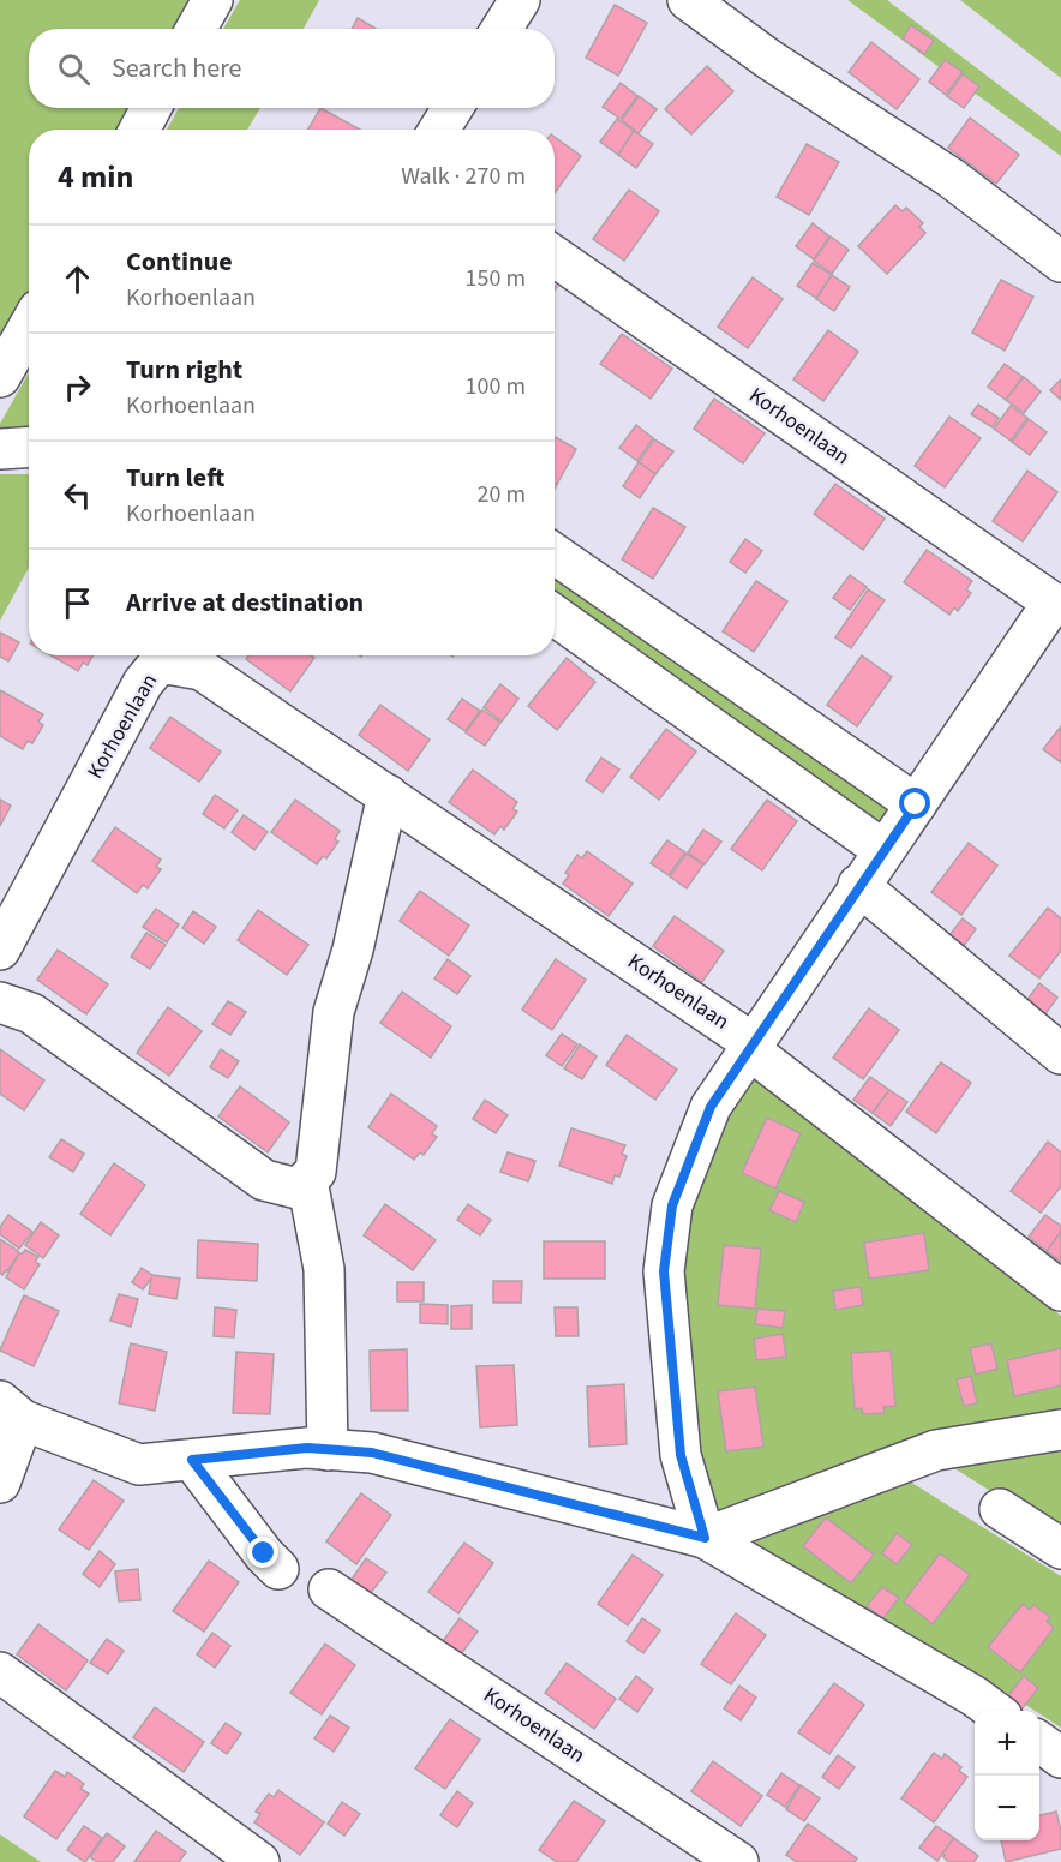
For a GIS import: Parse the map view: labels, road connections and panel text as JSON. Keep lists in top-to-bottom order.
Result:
{
  "streets": {
    "street": ["Korhoenlaan"]
  },
  "page": {
    "search": "Search here",
    "heading": ["4 min", "Walk · 270 m"],
    "list": [
      ["Continue", "Korhoenlaan", "150 m"],
      ["Turn right", "Korhoenlaan", "100 m"],
      ["Turn left", "Korhoenlaan", "20 m"],
      "Arrive at destination"
    ],
    "map_buttons": ["+", "−"]
  }
}
